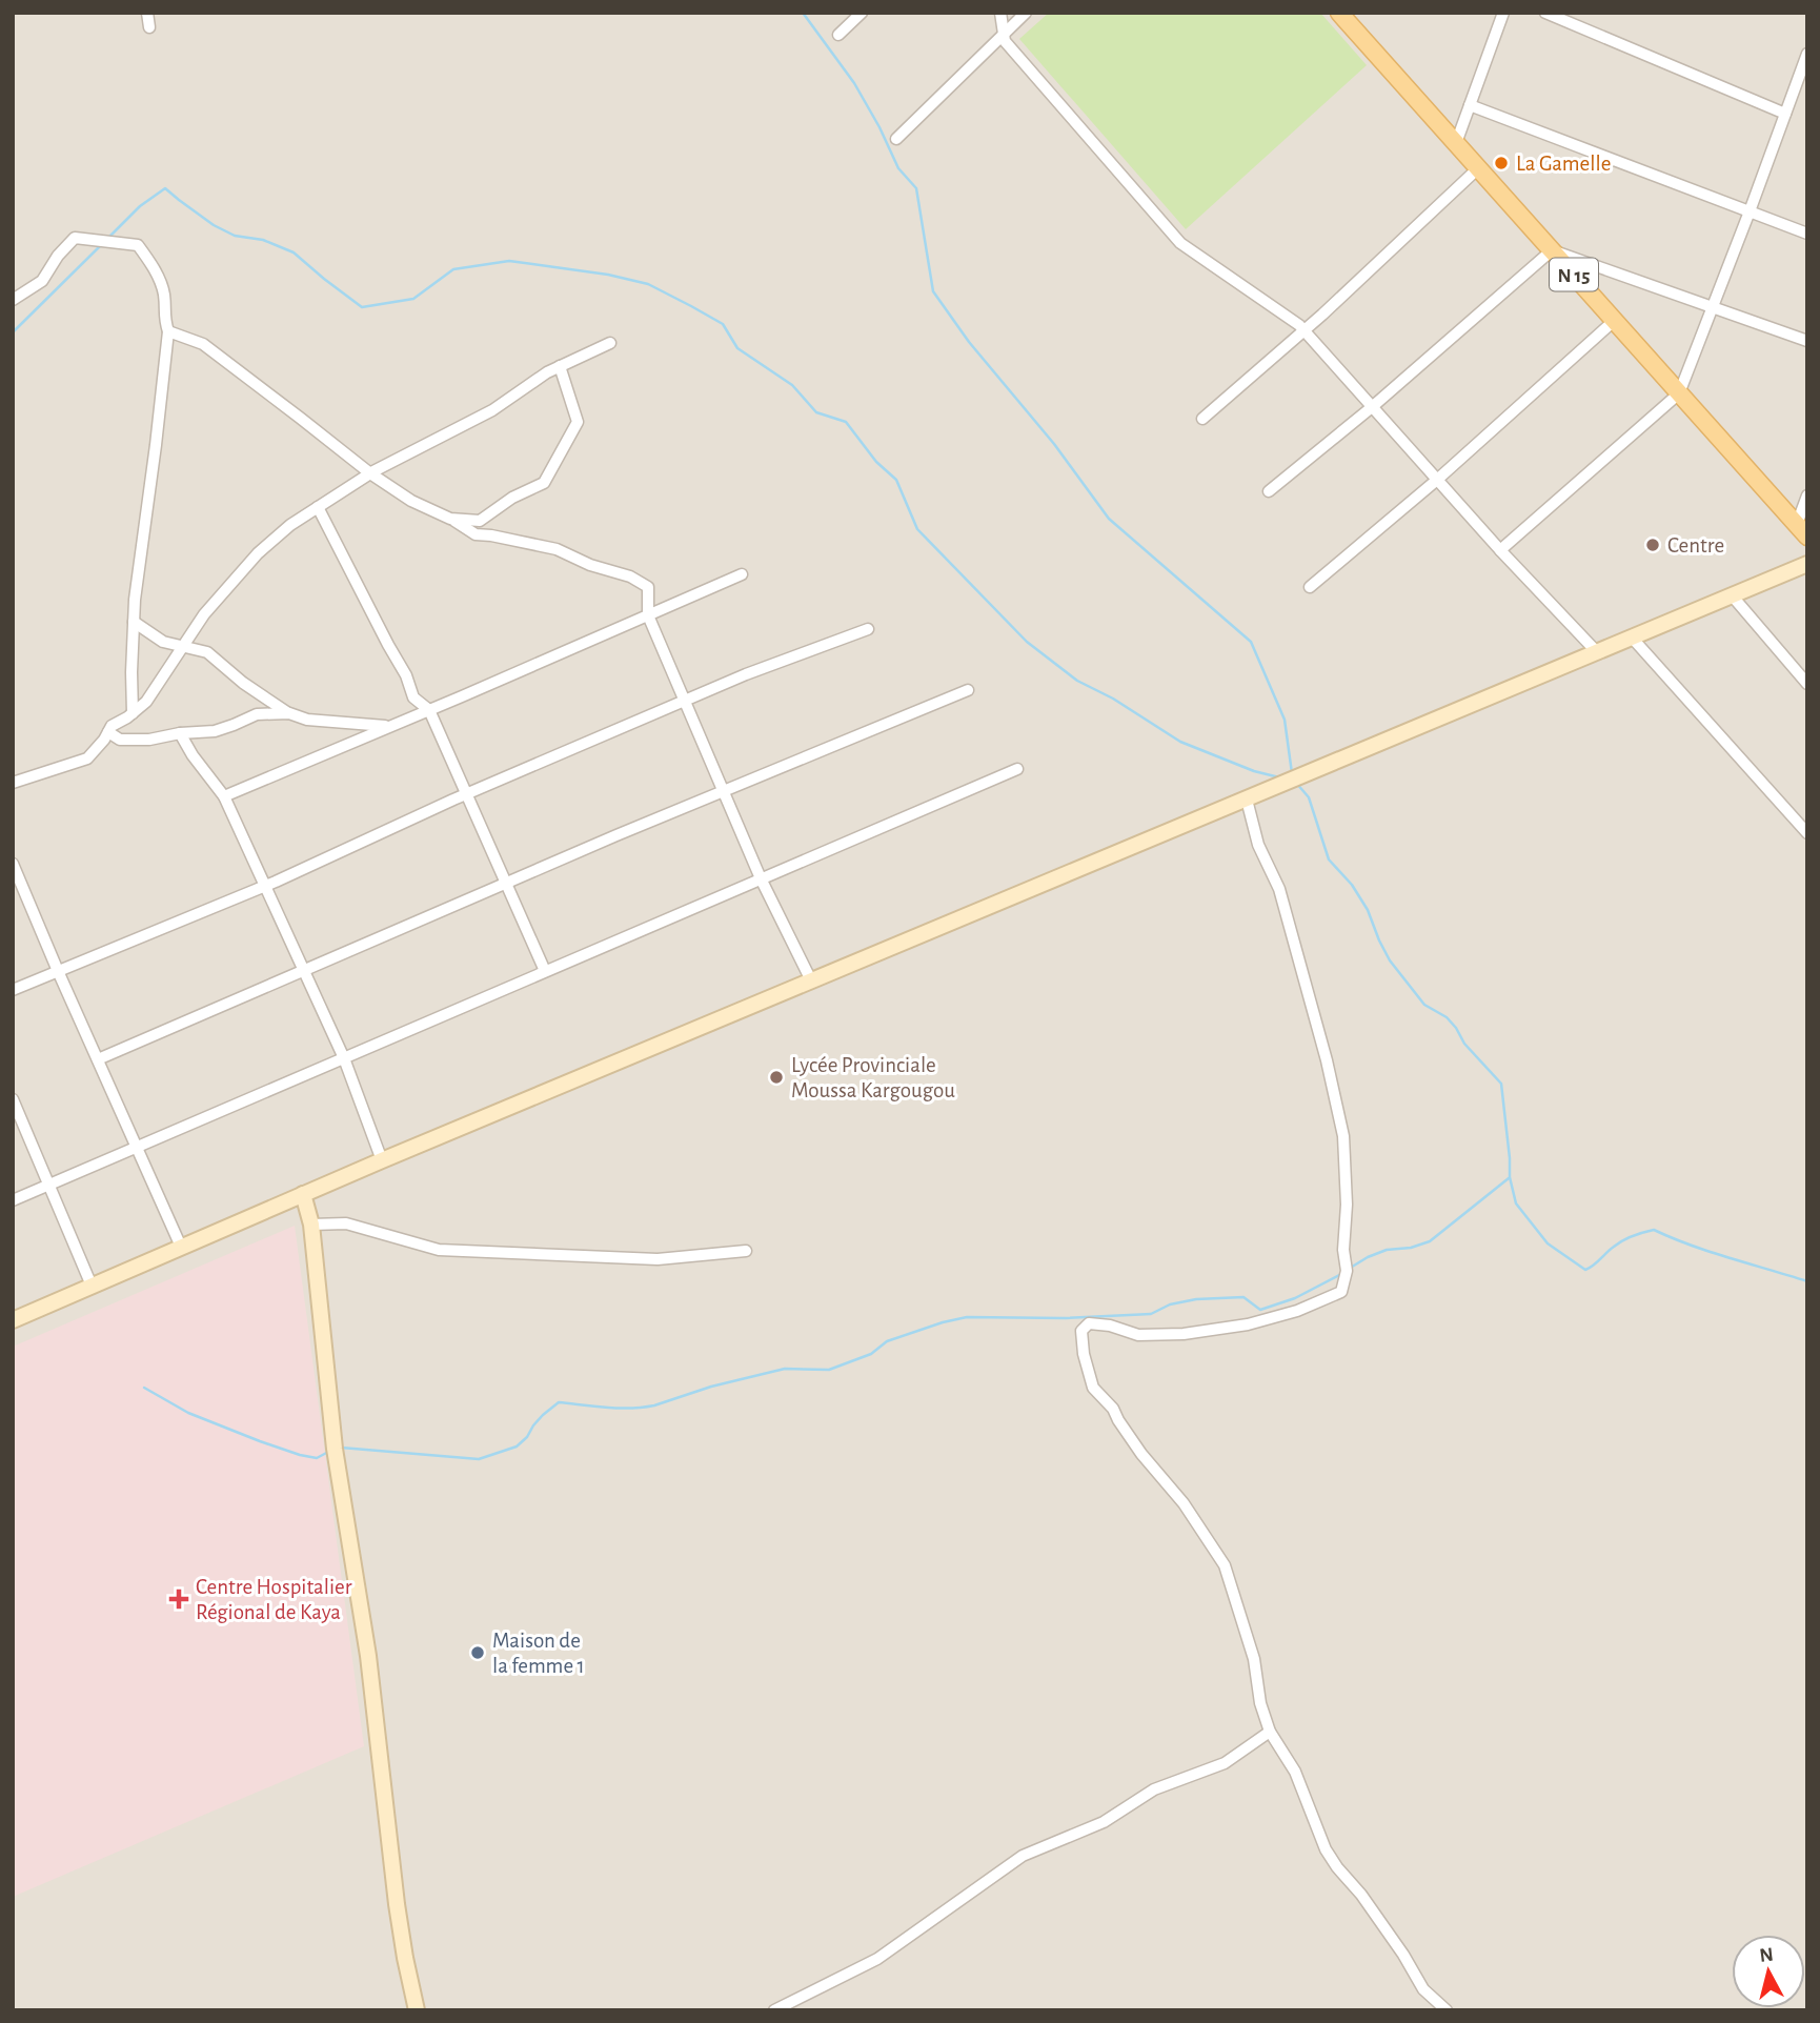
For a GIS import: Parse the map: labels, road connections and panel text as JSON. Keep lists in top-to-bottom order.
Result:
{
  "streets": {
    "main road": ["N 15"]
  },
  "places": {
    "other": [
      "La Gamelle",
      "Centre",
      "Lycée Provinciale Moussa Kargougou",
      "Maison de la femme 1"
    ],
    "health": ["Centre Hospitalier Régional de Kaya"]
  },
  "north": "top"
}
